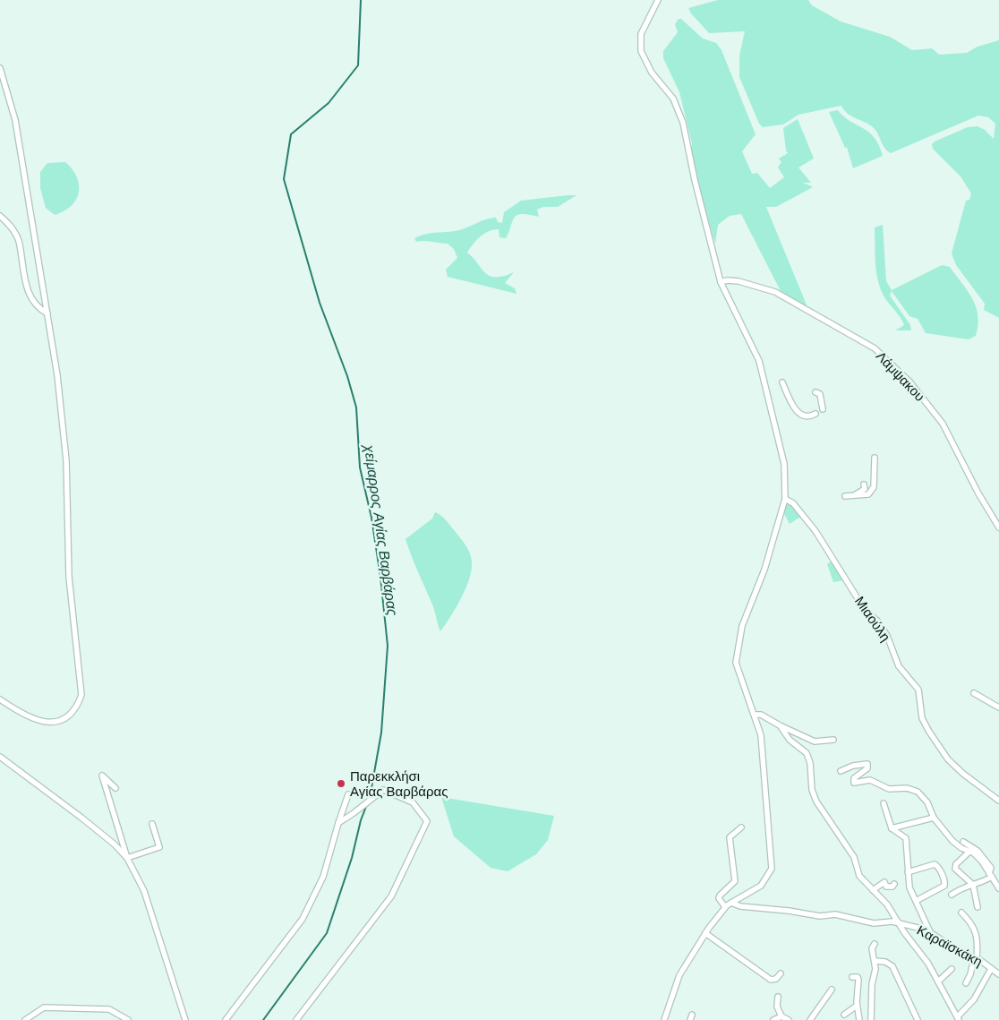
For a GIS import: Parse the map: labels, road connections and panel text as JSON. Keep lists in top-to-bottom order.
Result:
{
  "streets": {
    "street": ["Λάμψακου", "Μιαούλη", "Καραϊσκάκη"]
  },
  "water": ["χείμαρρος Αγίας Βαρβάρας"],
  "places": ["Παρεκκλήσι Αγίας Βαρβάρας"]
}
